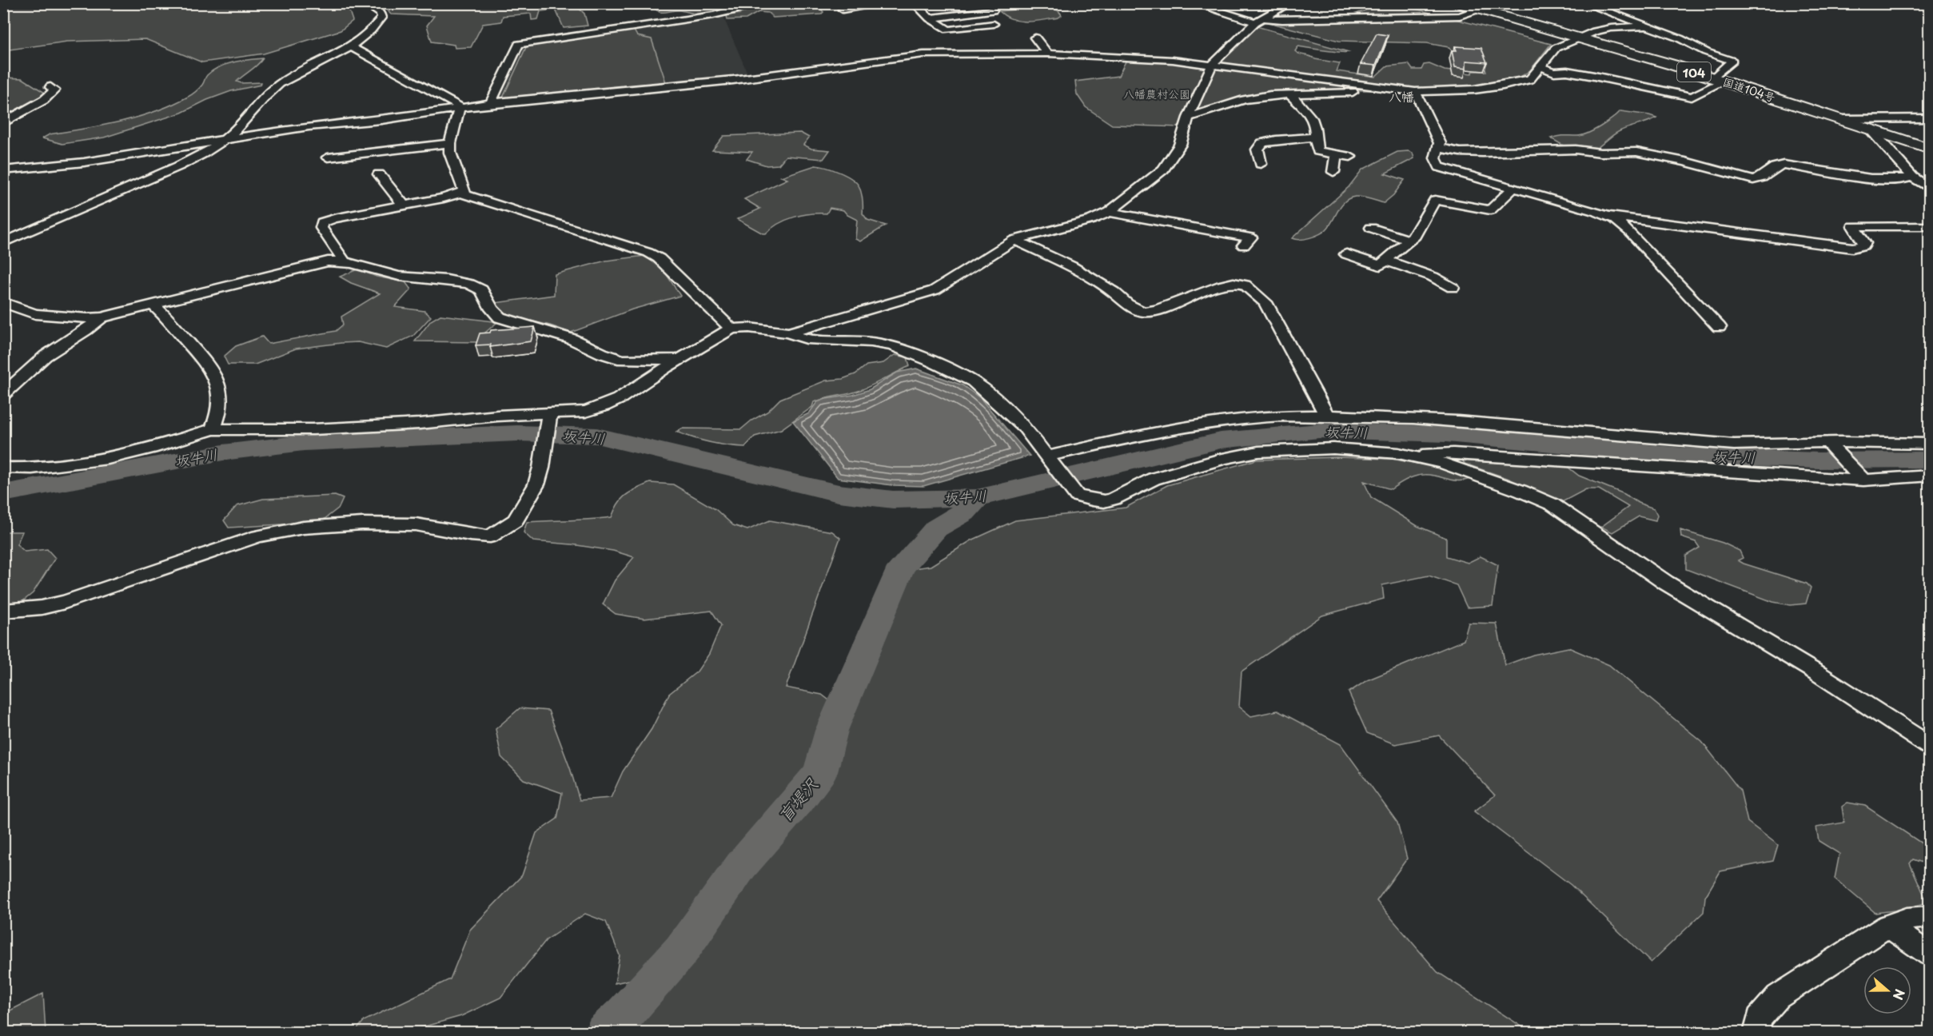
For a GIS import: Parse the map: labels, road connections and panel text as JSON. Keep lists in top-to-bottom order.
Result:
{
  "streets": {
    "highway": ["104", "国道104号"]
  },
  "districts": ["八幡"],
  "water": ["坂牛川", "盲堤沢"],
  "parks": ["八幡農村公園"],
  "north": "right"
}
